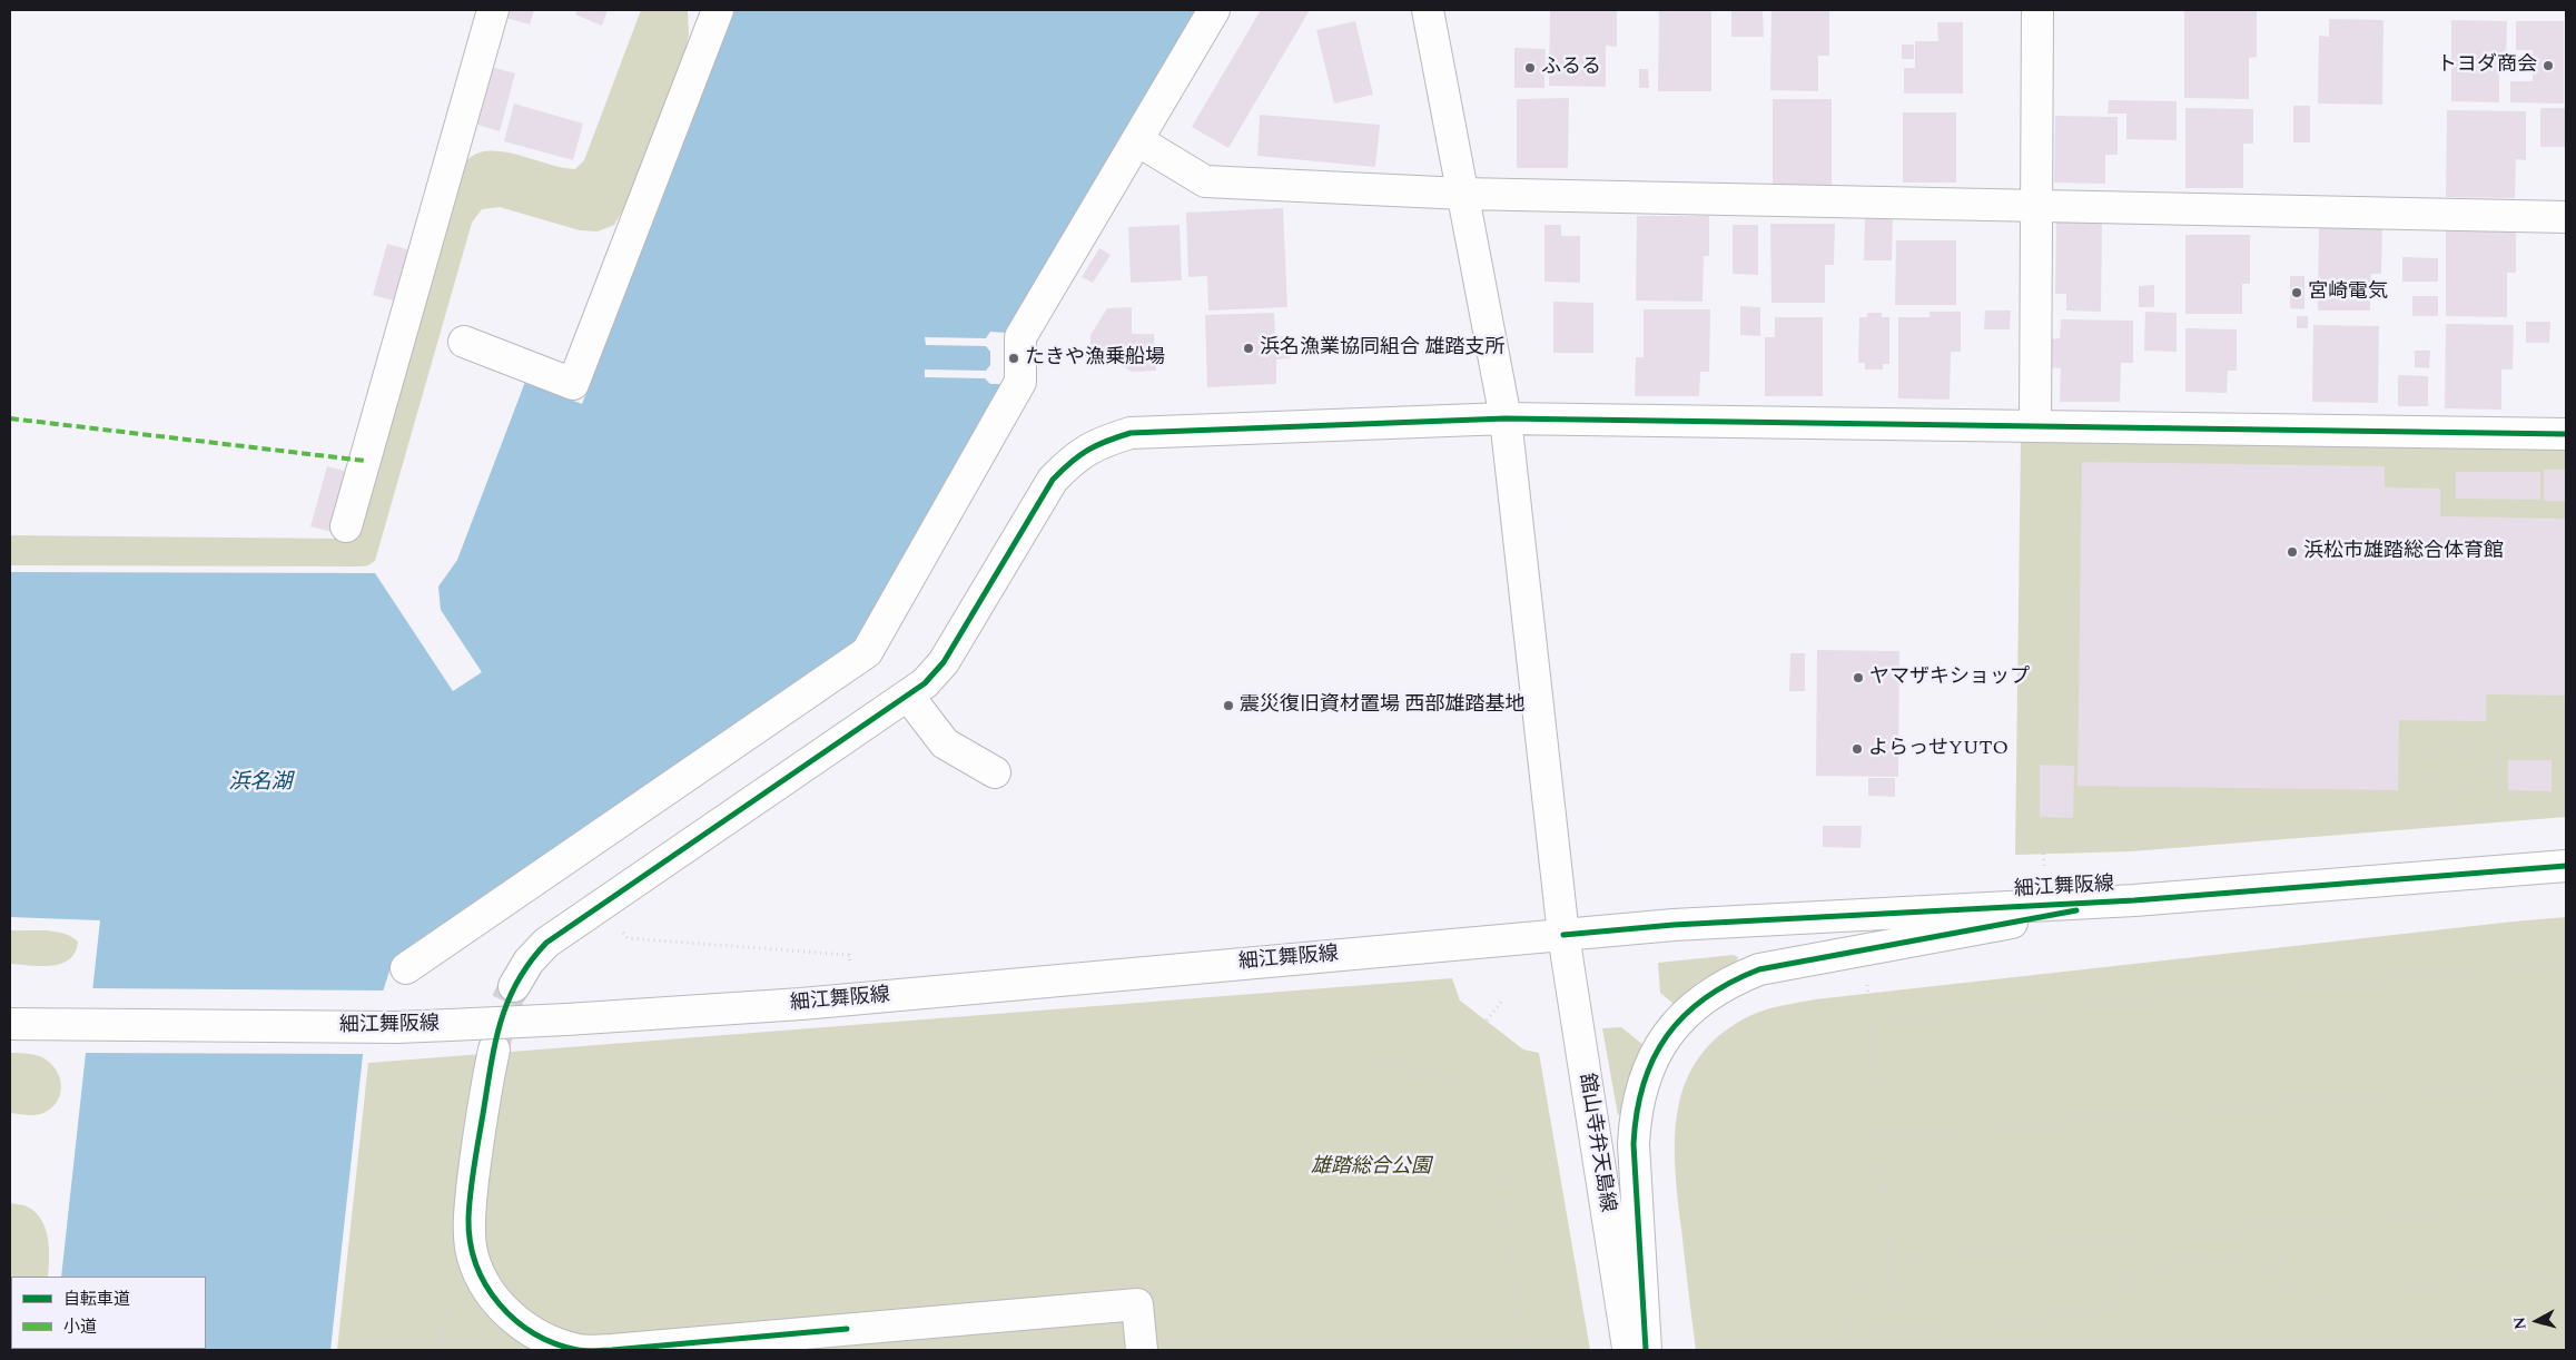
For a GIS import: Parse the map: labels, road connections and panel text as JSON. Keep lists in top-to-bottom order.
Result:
{
  "streets": {
    "street": ["細江舞阪線", "舘山寺弁天島線"]
  },
  "crossings": [
    ["細江舞阪線", "舘山寺弁天島線"]
  ],
  "water": ["浜名湖"],
  "parks": ["雄踏総合公園"],
  "places": [
    "トヨダ商会",
    "ふるる",
    "宮崎電気",
    "浜名漁業協同組合 雄踏支所",
    "たきや漁乗船場",
    "浜松市雄踏総合体育館",
    "ヤマザキショップ",
    "震災復旧資材置場 西部雄踏基地",
    "よらっせYUTO"
  ],
  "legend": ["自転車道", "小道"],
  "north": "left"
}
